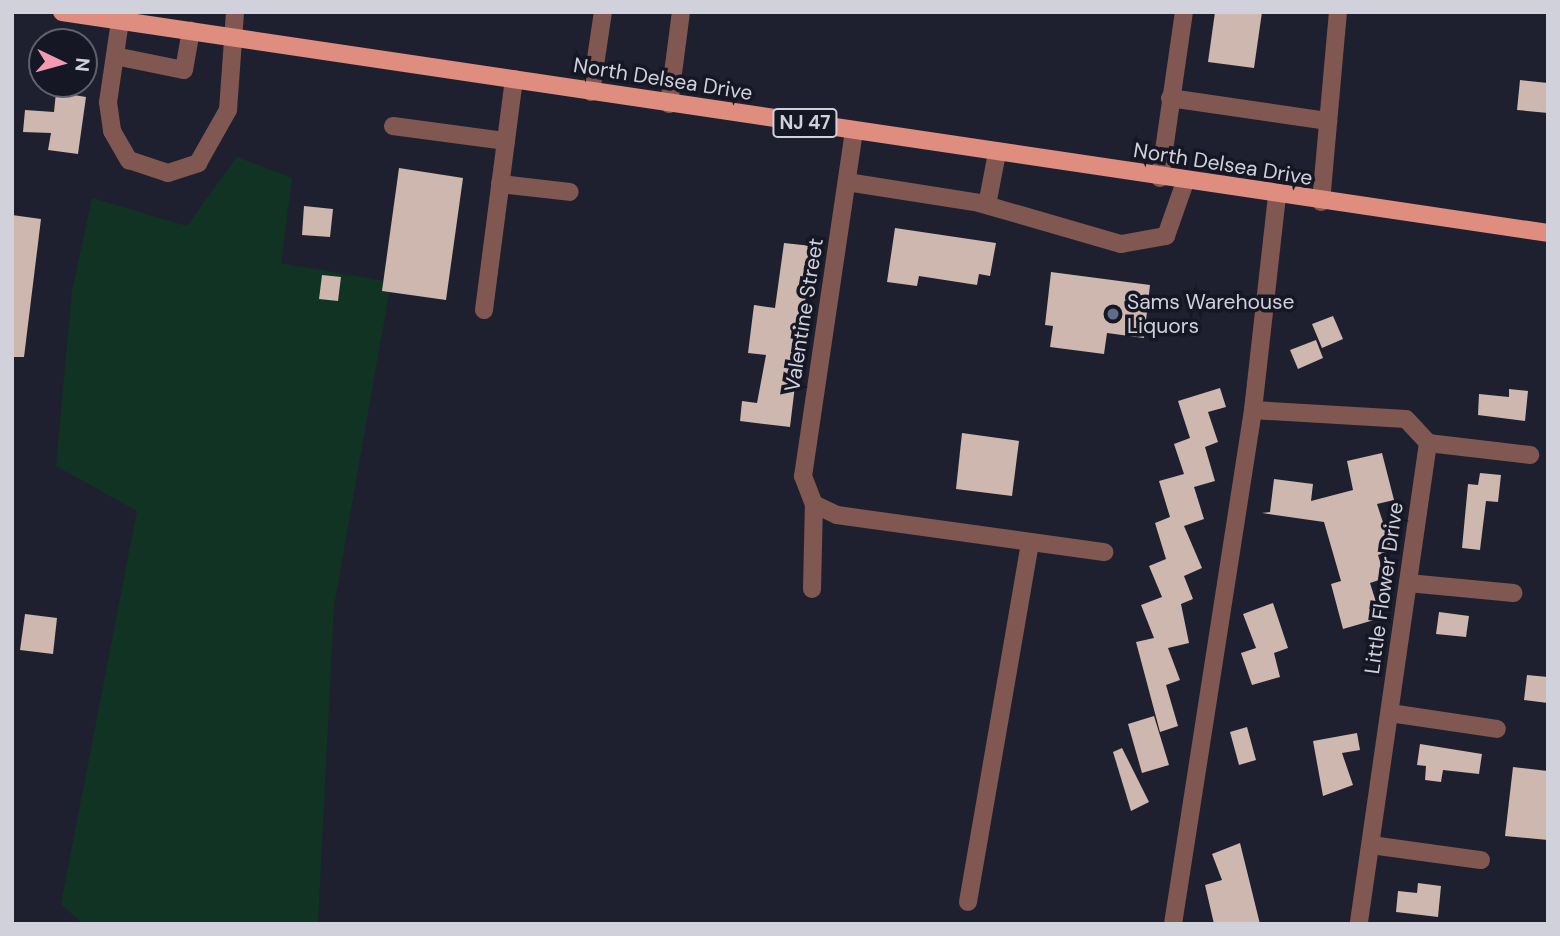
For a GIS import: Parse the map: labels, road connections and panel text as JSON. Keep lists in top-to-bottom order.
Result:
{
  "streets": {
    "main road": ["North Delsea Drive", "NJ 47"],
    "lane": ["Valentine Street", "Little Flower Drive"]
  },
  "crossings": [
    ["North Delsea Drive", "Valentine Street"]
  ],
  "places": ["Sams Warehouse Liquors"],
  "north": "right"
}
